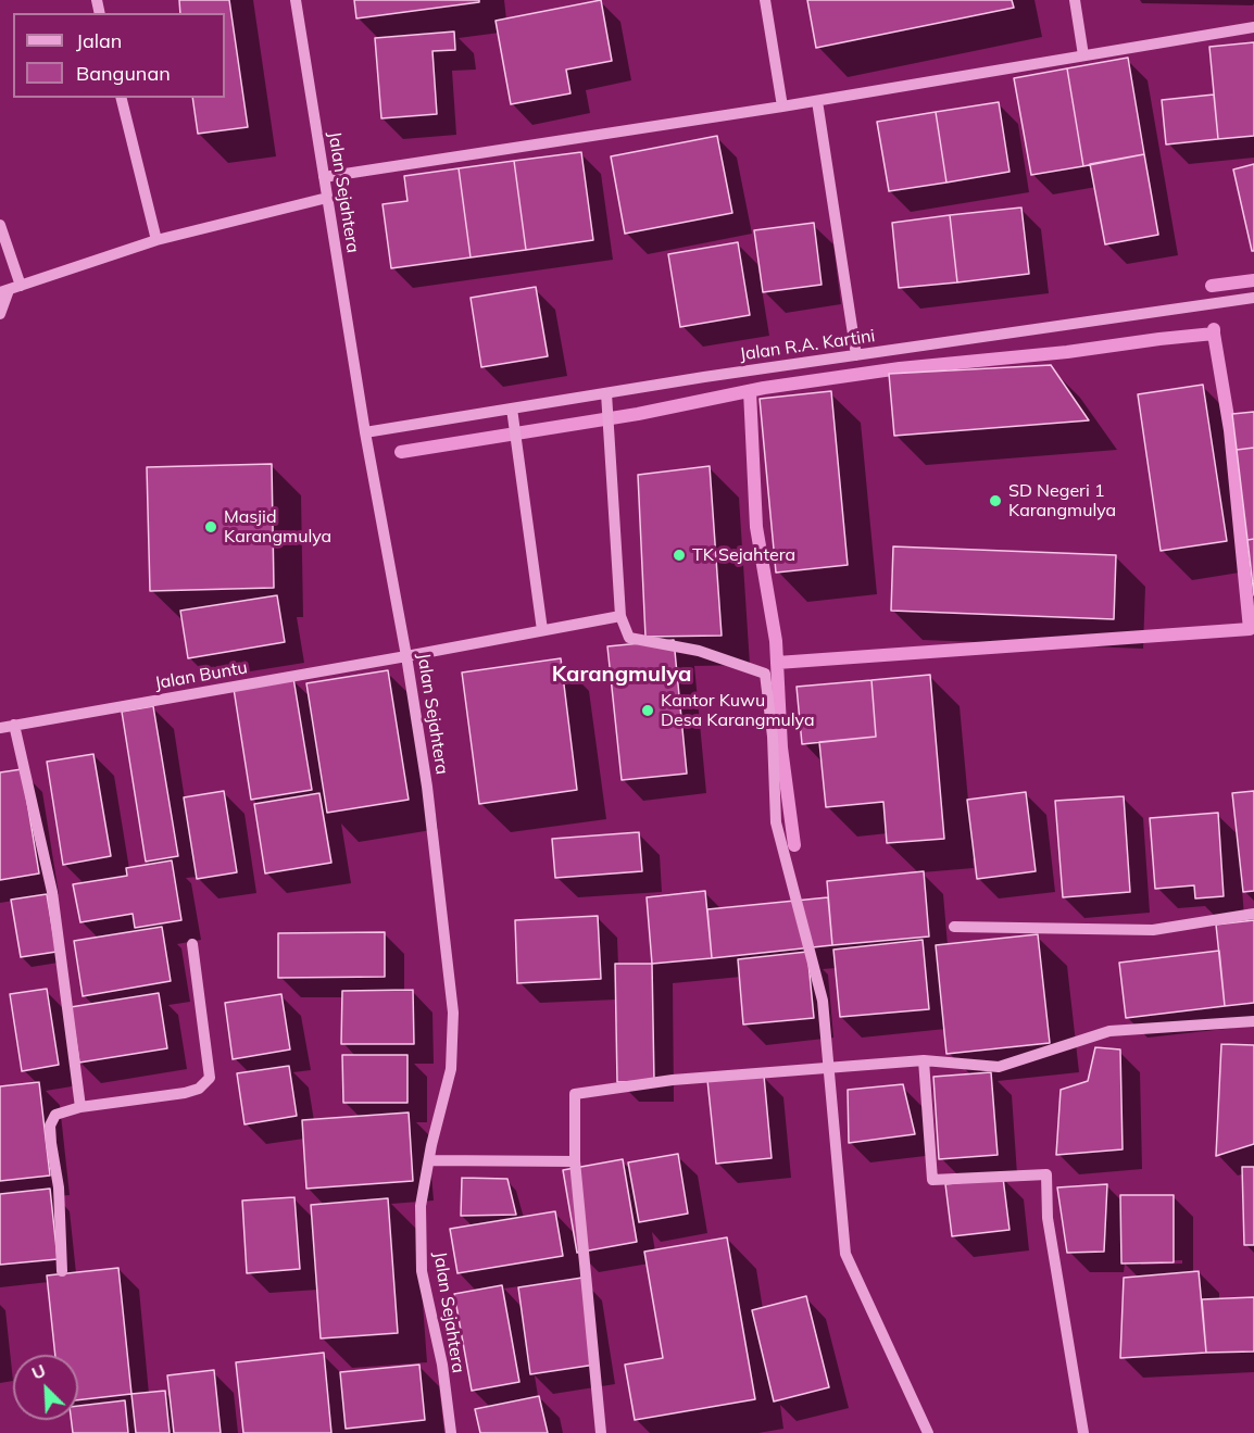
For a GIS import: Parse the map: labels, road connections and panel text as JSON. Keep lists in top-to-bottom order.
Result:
{
  "streets": {
    "street": ["Jalan Sejahtera", "Jalan R.A. Kartini", "Jalan Buntu"]
  },
  "crossings": [
    ["Jalan Sejahtera", "Jalan R.A. Kartini"],
    ["Jalan Sejahtera", "Jalan Buntu"]
  ],
  "districts": ["Karangmulya"],
  "places": [
    "SD Negeri 1 Karangmulya",
    "Masjid Karangmulya",
    "TK Sejahtera",
    "Kantor Kuwu Desa Karangmulya"
  ],
  "legend": ["Jalan", "Bangunan"],
  "north": "top left"
}
